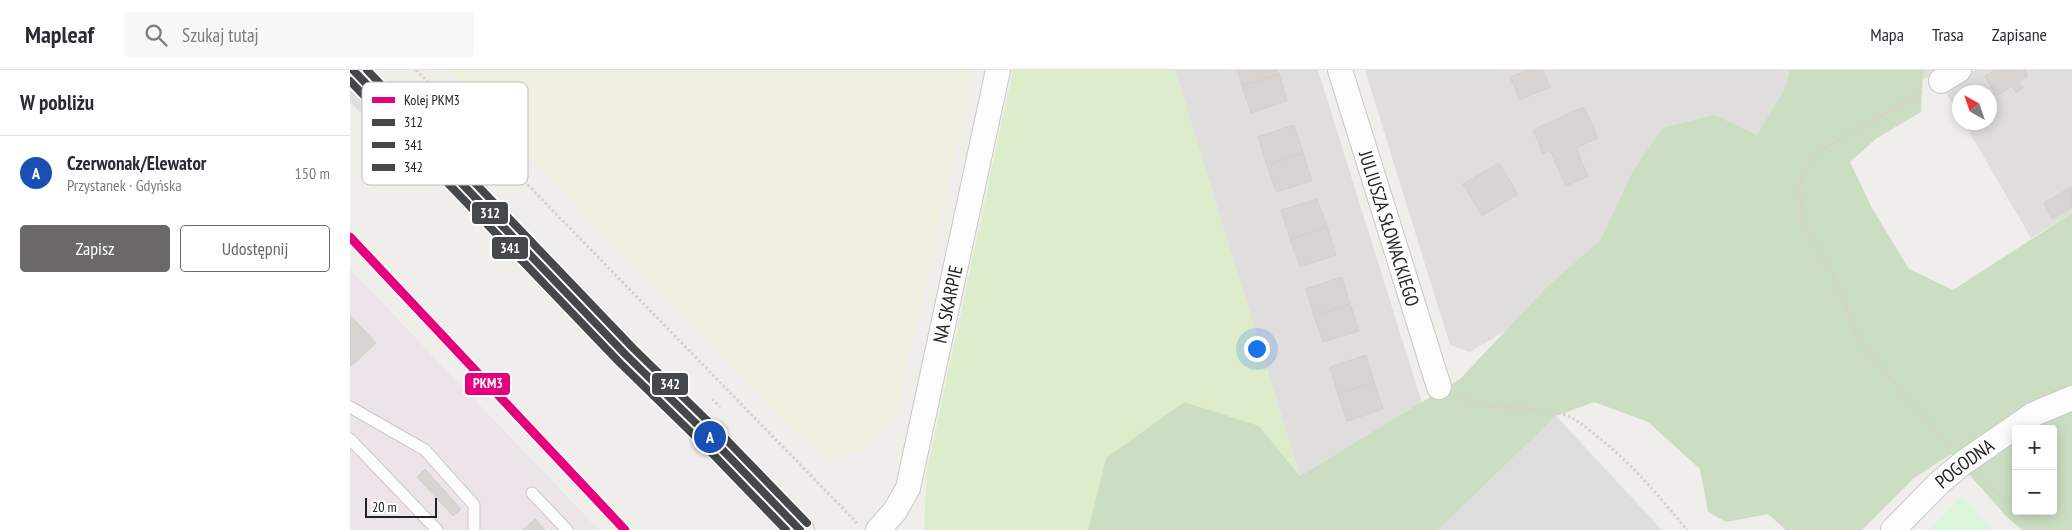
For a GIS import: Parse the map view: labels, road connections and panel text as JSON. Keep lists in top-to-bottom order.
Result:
{
  "streets": {
    "street": ["JULIUSZA SŁOWACKIEGO", "NA SKARPIE", "POGODNA"]
  },
  "lines": [
    "transit line 312",
    "transit line 342",
    "transit line 341",
    "rail line PKM3"
  ],
  "legend": [
    "Kolej PKM3",
    "312",
    "341",
    "342"
  ],
  "scale_bar": "20 m",
  "north": "top left",
  "page": {
    "header": "Mapleaf",
    "search": "Szukaj tutaj",
    "nav": ["Mapa", "Trasa", "Zapisane"],
    "heading": "W pobliżu",
    "list": [
      {
        "mark": "A",
        "name": "Czerwonak/Elewator",
        "note": "Przystanek · Gdyńska",
        "value": "150 m"
      }
    ],
    "buttons": ["Zapisz", "Udostępnij"],
    "pins": "A",
    "map_buttons": ["+", "−"],
    "scale": "20 m"
  }
}
